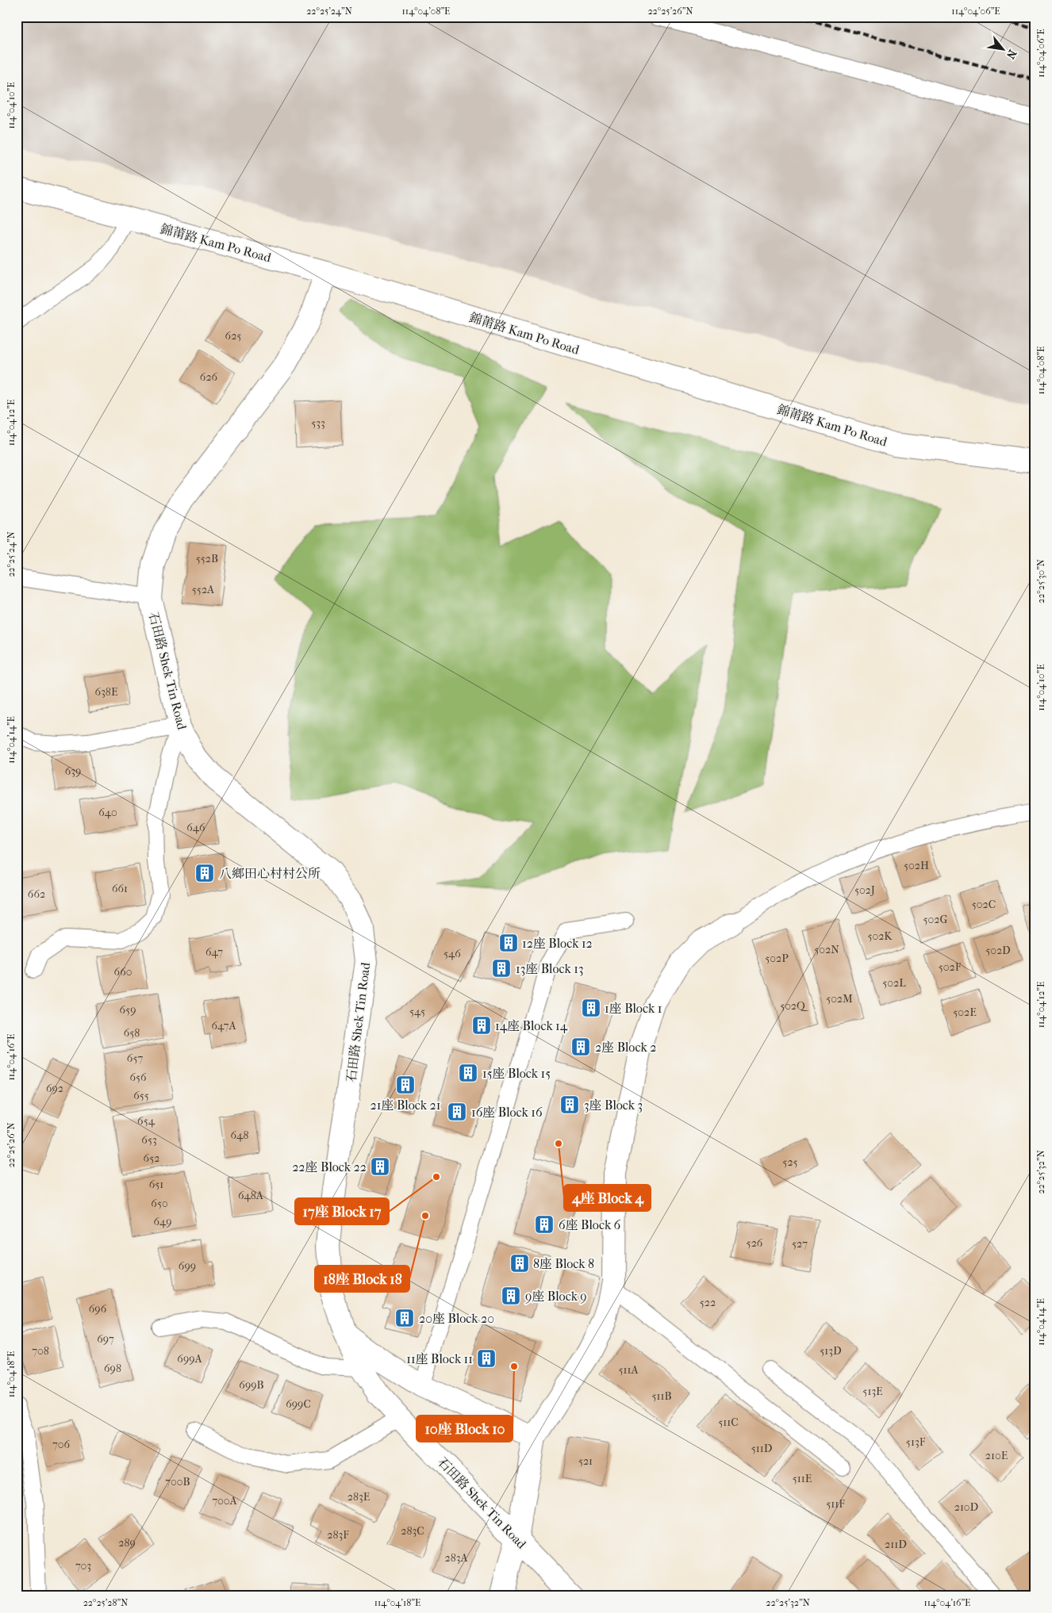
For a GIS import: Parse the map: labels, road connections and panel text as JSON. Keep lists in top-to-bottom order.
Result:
{
  "streets": {
    "street": ["錦莆路 Kam Po Road", "石田路 Shek Tin Road"]
  },
  "crossings": [
    ["錦莆路 Kam Po Road", "石田路 Shek Tin Road"]
  ],
  "places": {
    "building": [
      "八鄉田心村村公所",
      "12座 Block 12",
      "13座 Block 13",
      "1座 Block 1",
      "14座 Block 14",
      "2座 Block 2",
      "15座 Block 15",
      "21座 Block 21",
      "3座 Block 3",
      "16座 Block 16",
      "22座 Block 22",
      "6座 Block 6",
      "8座 Block 8",
      "9座 Block 9",
      "20座 Block 20",
      "11座 Block 11"
    ],
    "other": [
      "4座 Block 4",
      "17座 Block 17",
      "18座 Block 18",
      "10座 Block 10"
    ]
  },
  "house_numbers": [
    "625",
    "626",
    "533",
    "552B",
    "552A",
    "638E",
    "639",
    "640",
    "646",
    "502H",
    "661",
    "502J",
    "662",
    "502C",
    "502G",
    "502K",
    "502N",
    "502D",
    "647",
    "546",
    "502P",
    "502F",
    "660",
    "502L",
    "502M",
    "502Q",
    "659",
    "545",
    "502E",
    "647A",
    "658",
    "657",
    "656",
    "692",
    "655",
    "654",
    "648",
    "653",
    "652",
    "525",
    "651",
    "648A",
    "650",
    "649",
    "526",
    "527",
    "699",
    "522",
    "696",
    "697",
    "708",
    "513D",
    "699A",
    "698",
    "511A",
    "699B",
    "513E",
    "511B",
    "699C",
    "511C",
    "513F",
    "706",
    "511D",
    "210E",
    "521",
    "511E",
    "700B",
    "283E",
    "700A",
    "511F",
    "210D",
    "283C",
    "283F",
    "289",
    "211D",
    "283A",
    "703"
  ],
  "north": "bottom right",
  "coordinates": [
    "22°25'24\"N",
    "114°04'08\"E",
    "22°25'26\"N",
    "114°04'06\"E",
    "114°04'10\"E",
    "114°04'12\"E",
    "22°25'30\"N",
    "114°04'14\"E",
    "114°04'16\"E",
    "22°25'32\"N",
    "114°04'18\"E",
    "22°25'28\"N"
  ]
}
